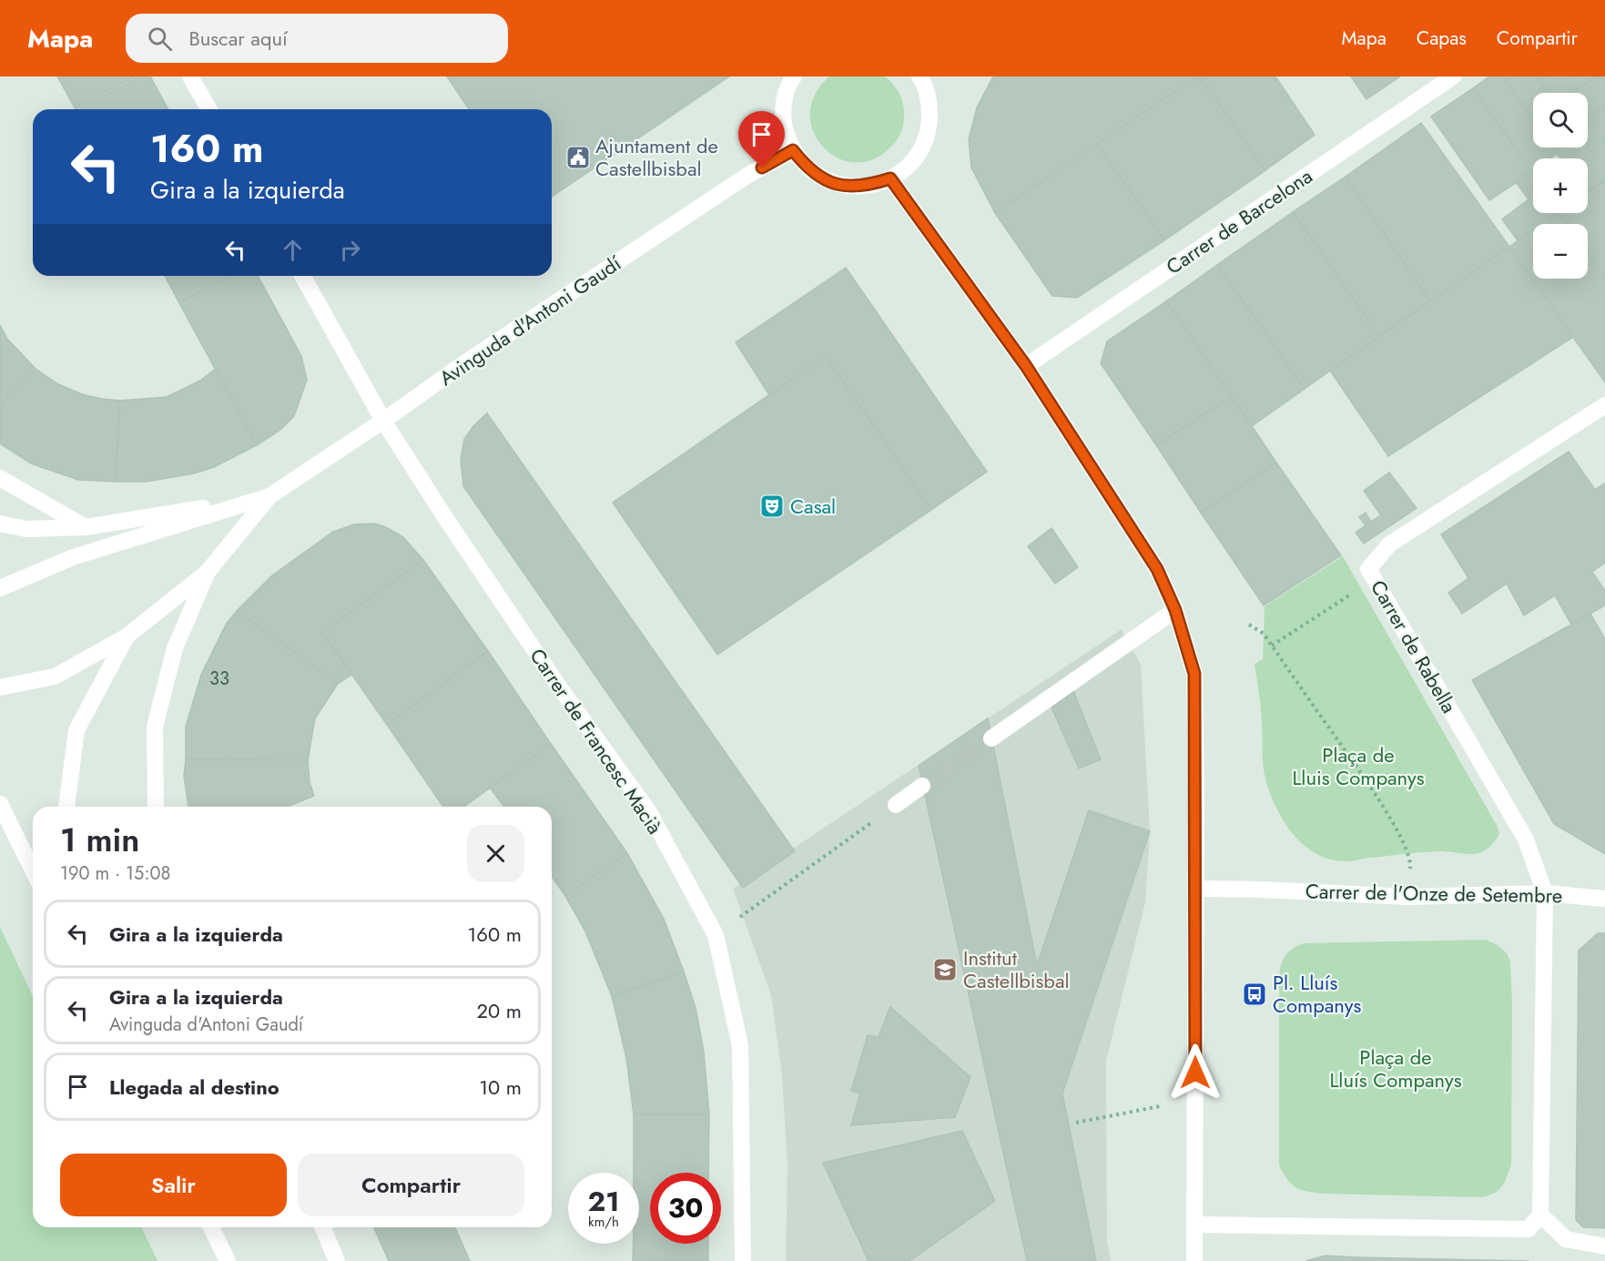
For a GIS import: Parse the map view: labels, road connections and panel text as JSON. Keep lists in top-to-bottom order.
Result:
{
  "streets": {
    "street": [
      "Carrer de Barcelona",
      "Avinguda d'Antoni Gaudí",
      "Carrer de Rabella",
      "Carrer de Francesc Macià",
      "Carrer de l'Onze de Setembre"
    ]
  },
  "crossings": [
    ["Avinguda d'Antoni Gaudí", "Carrer de Francesc Macià"],
    ["Carrer de Rabella", "Carrer de l'Onze de Setembre"]
  ],
  "parks": ["Plaça de Lluis Companys", "Plaça de Lluís Companys"],
  "places": {
    "public building": ["Ajuntament de Castellbisbal"],
    "theatre": ["Casal"],
    "school or university": ["Institut Castellbisbal"],
    "bus stop": ["Pl. Lluís Companys"]
  },
  "house_numbers": ["33"],
  "page": {
    "header": "Mapa",
    "search": "Buscar aquí",
    "nav": ["Mapa", "Capas", "Compartir"],
    "map_buttons": ["+", "−"],
    "turn": ["160 m", "Gira a la izquierda"],
    "heading": ["1 min", "190 m · 15:08"],
    "list": [
      {
        "name": "Gira a la izquierda",
        "value": "160 m"
      },
      {
        "name": "Gira a la izquierda",
        "note": "Avinguda d'Antoni Gaudí",
        "value": "20 m"
      },
      {
        "name": "Llegada al destino",
        "value": "10 m"
      }
    ],
    "buttons": ["Salir", "Compartir"],
    "speed": "21 km/h",
    "limit": "30"
  }
}
